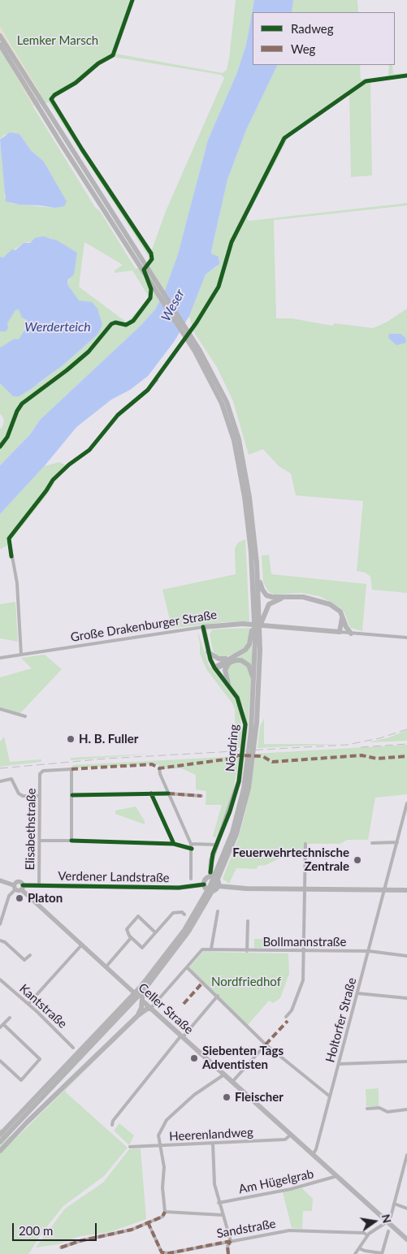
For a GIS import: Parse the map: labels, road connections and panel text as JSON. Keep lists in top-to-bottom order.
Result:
{
  "streets": {
    "main road": [
      "Große Drakenburger Straße",
      "Nordring",
      "Verdener Landstraße",
      "Celler Straße"
    ],
    "street": [
      "Elisabethstraße",
      "Bollmannstraße",
      "Kantstraße",
      "Holtorfer Straße",
      "Heerenlandweg",
      "Am Hügelgrab",
      "Sandstraße"
    ]
  },
  "crossings": [
    ["Große Drakenburger Straße", "Nordring"],
    ["Nordring", "Verdener Landstraße"],
    ["Elisabethstraße", "Verdener Landstraße"],
    ["Verdener Landstraße", "Celler Straße"],
    ["Bollmannstraße", "Holtorfer Straße"],
    ["Celler Straße", "Holtorfer Straße"],
    ["Celler Straße", "Heerenlandweg"],
    ["Celler Straße", "Am Hügelgrab"]
  ],
  "water": ["Weser", "Werderteich"],
  "parks": ["Lemker Marsch", "Nordfriedhof"],
  "places": [
    "H. B. Fuller",
    "Feuerwehrtechnische Zentrale",
    "Platon",
    "Siebenten Tags Adventisten",
    "Fleischer"
  ],
  "legend": ["Radweg", "Weg"],
  "scale_bar": "200 m",
  "north": "right"
}
